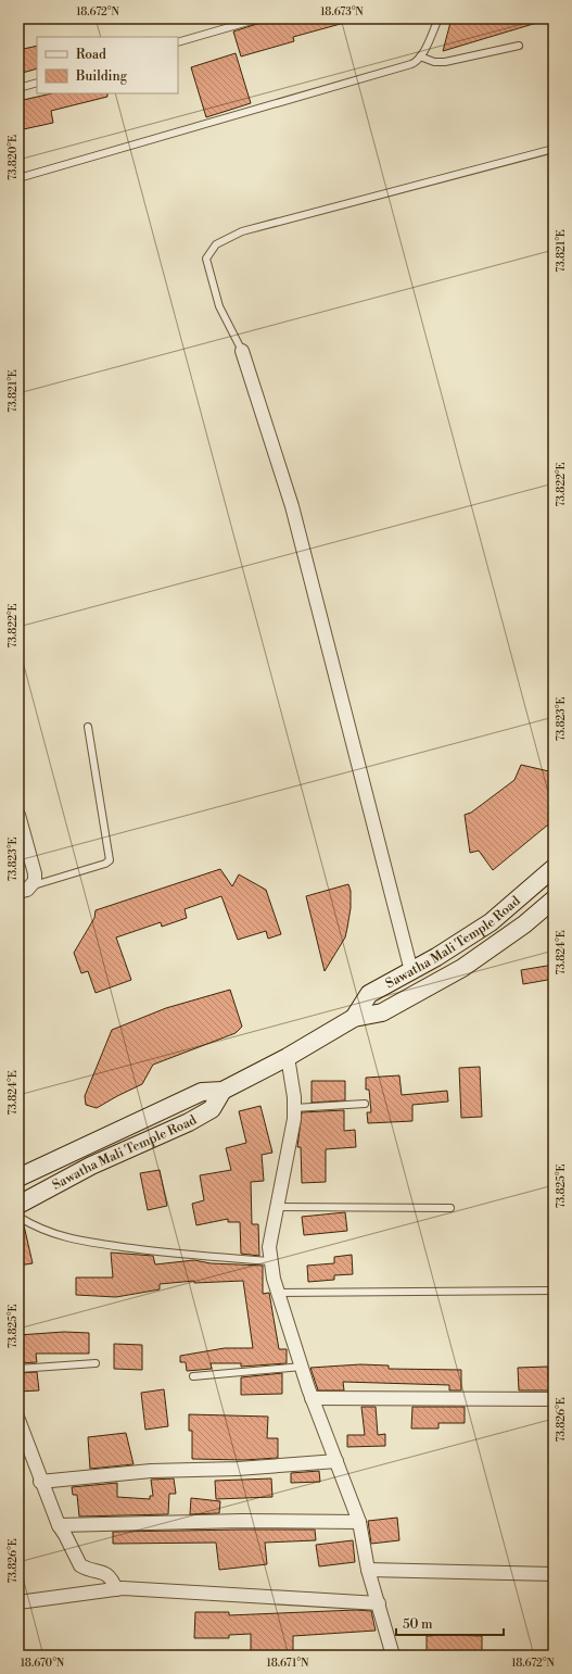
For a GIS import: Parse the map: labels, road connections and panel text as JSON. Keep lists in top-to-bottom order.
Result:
{
  "streets": {
    "street": ["Sawatha Mali Temple Road"]
  },
  "legend": ["Road", "Building"],
  "scale_bar": "50 m",
  "coordinates": [
    "18.672°N",
    "18.673°N",
    "73.820°E",
    "73.821°E",
    "73.822°E",
    "73.823°E",
    "73.824°E",
    "73.825°E",
    "73.826°E",
    "18.670°N",
    "18.671°N"
  ]
}
